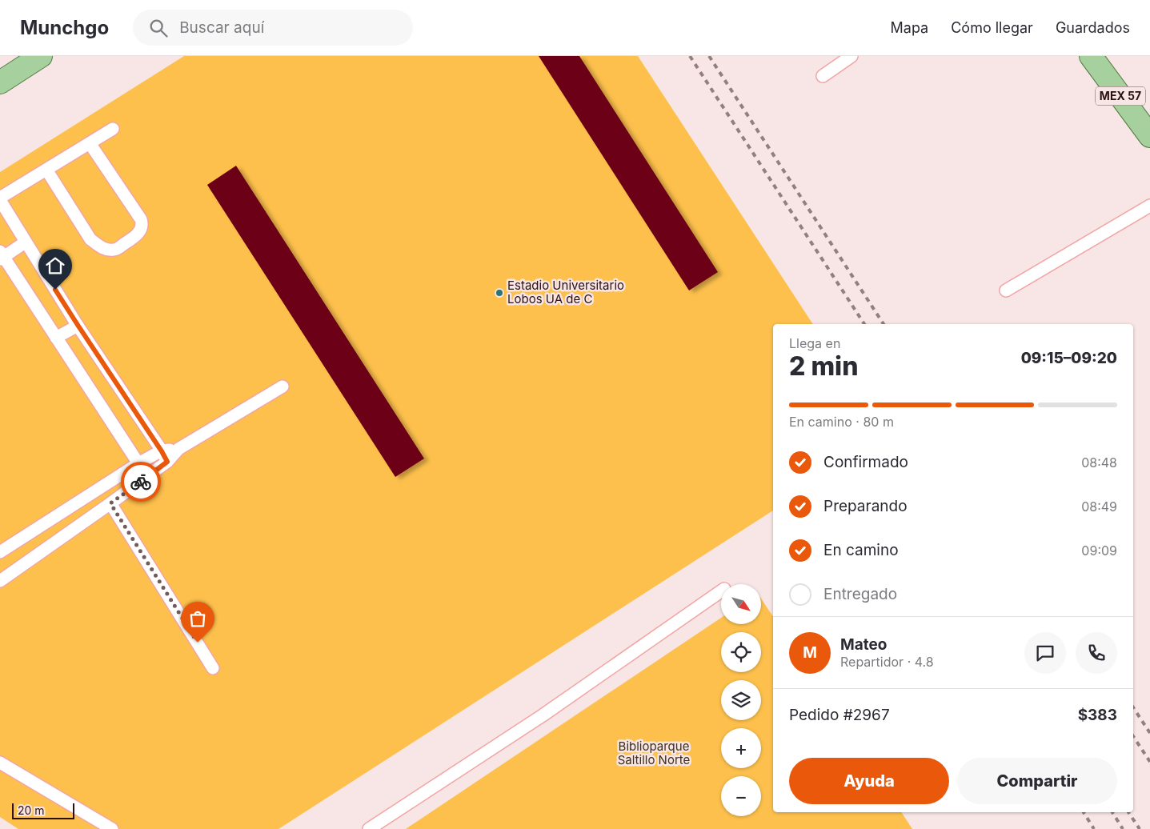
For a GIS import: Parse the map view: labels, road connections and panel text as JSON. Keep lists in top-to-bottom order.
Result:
{
  "streets": {
    "main road": ["MEX 57"]
  },
  "parks": ["Biblioparque Saltillo Norte"],
  "places": ["Estadio Universitario Lobos UA de C"],
  "scale_bar": "20 m",
  "north": "bottom right",
  "page": {
    "header": "Munchgo",
    "search": "Buscar aquí",
    "nav": ["Mapa", "Cómo llegar", "Guardados"],
    "heading": ["2 min", "Llega en", "09:15–09:20"],
    "panel": [
      "Mateo",
      "Repartidor · 4.8",
      "Pedido #2967",
      "$383"
    ],
    "bar": "En camino · 80 m",
    "list": [
      ["Confirmado", "08:48"],
      ["Preparando", "08:49"],
      ["En camino", "09:09"],
      "Entregado"
    ],
    "map_buttons": ["+", "−"],
    "round": "M",
    "buttons": ["Ayuda", "Compartir"],
    "scale": "20 m"
  }
}
